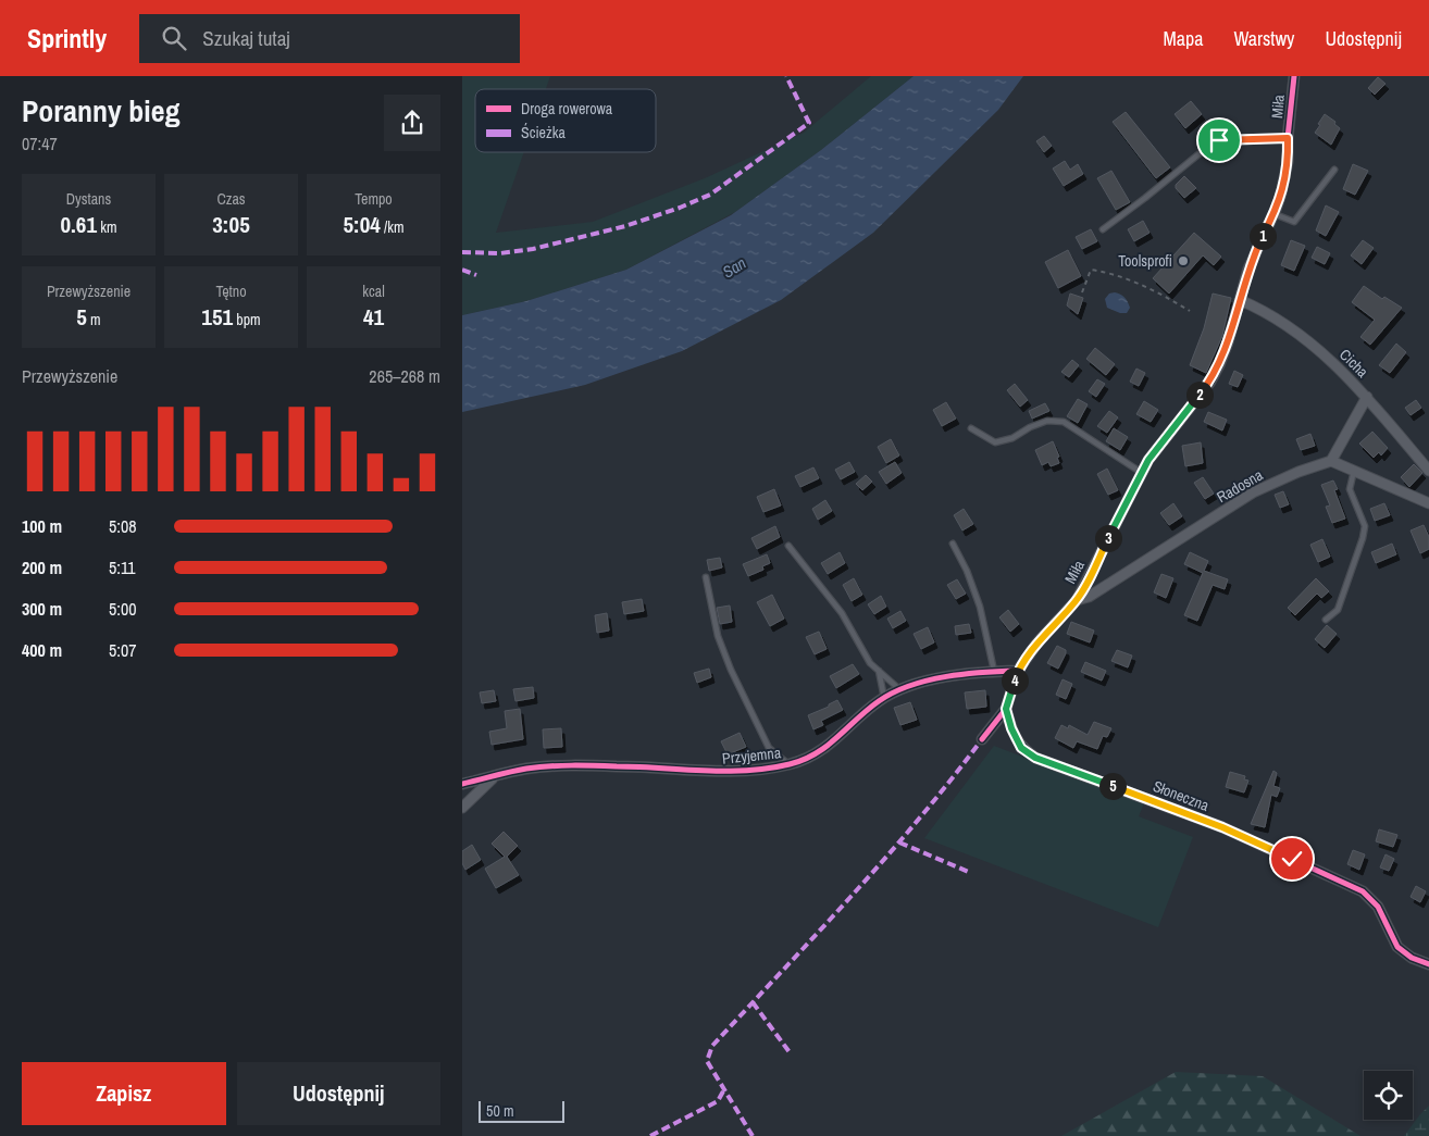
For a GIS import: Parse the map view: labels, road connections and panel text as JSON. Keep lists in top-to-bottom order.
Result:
{
  "streets": {
    "street": [
      "Miła",
      "Cicha",
      "Radosna",
      "Przyjemna",
      "Słoneczna"
    ]
  },
  "crossings": [
    ["Miła", "Cicha"],
    ["Miła", "Radosna"],
    ["Miła", "Przyjemna"],
    ["Miła", "Słoneczna"]
  ],
  "water": ["San"],
  "places": ["Toolsprofi"],
  "legend": ["Droga rowerowa", "Ścieżka"],
  "scale_bar": "50 m",
  "page": {
    "header": "Sprintly",
    "search": "Szukaj tutaj",
    "nav": ["Mapa", "Warstwy", "Udostępnij"],
    "heading": ["Poranny bieg", "07:47"],
    "stats": [
      ["Dystans", "0.61 km"],
      ["Czas", "3:05"],
      ["Tempo", "5:04 /km"],
      ["Przewyższenie", "5 m"],
      ["Tętno", "151 bpm"],
      ["kcal", "41"]
    ],
    "pins": [
      "1",
      "2",
      "3",
      "4",
      "5"
    ],
    "chart": ["Przewyższenie", "265–268 m"],
    "list": [
      {
        "name": "100 m",
        "note": "5:08"
      },
      {
        "name": "200 m",
        "note": "5:11"
      },
      {
        "name": "300 m",
        "note": "5:00"
      },
      {
        "name": "400 m",
        "note": "5:07"
      }
    ],
    "buttons": ["Zapisz", "Udostępnij"],
    "scale": "50 m"
  }
}
